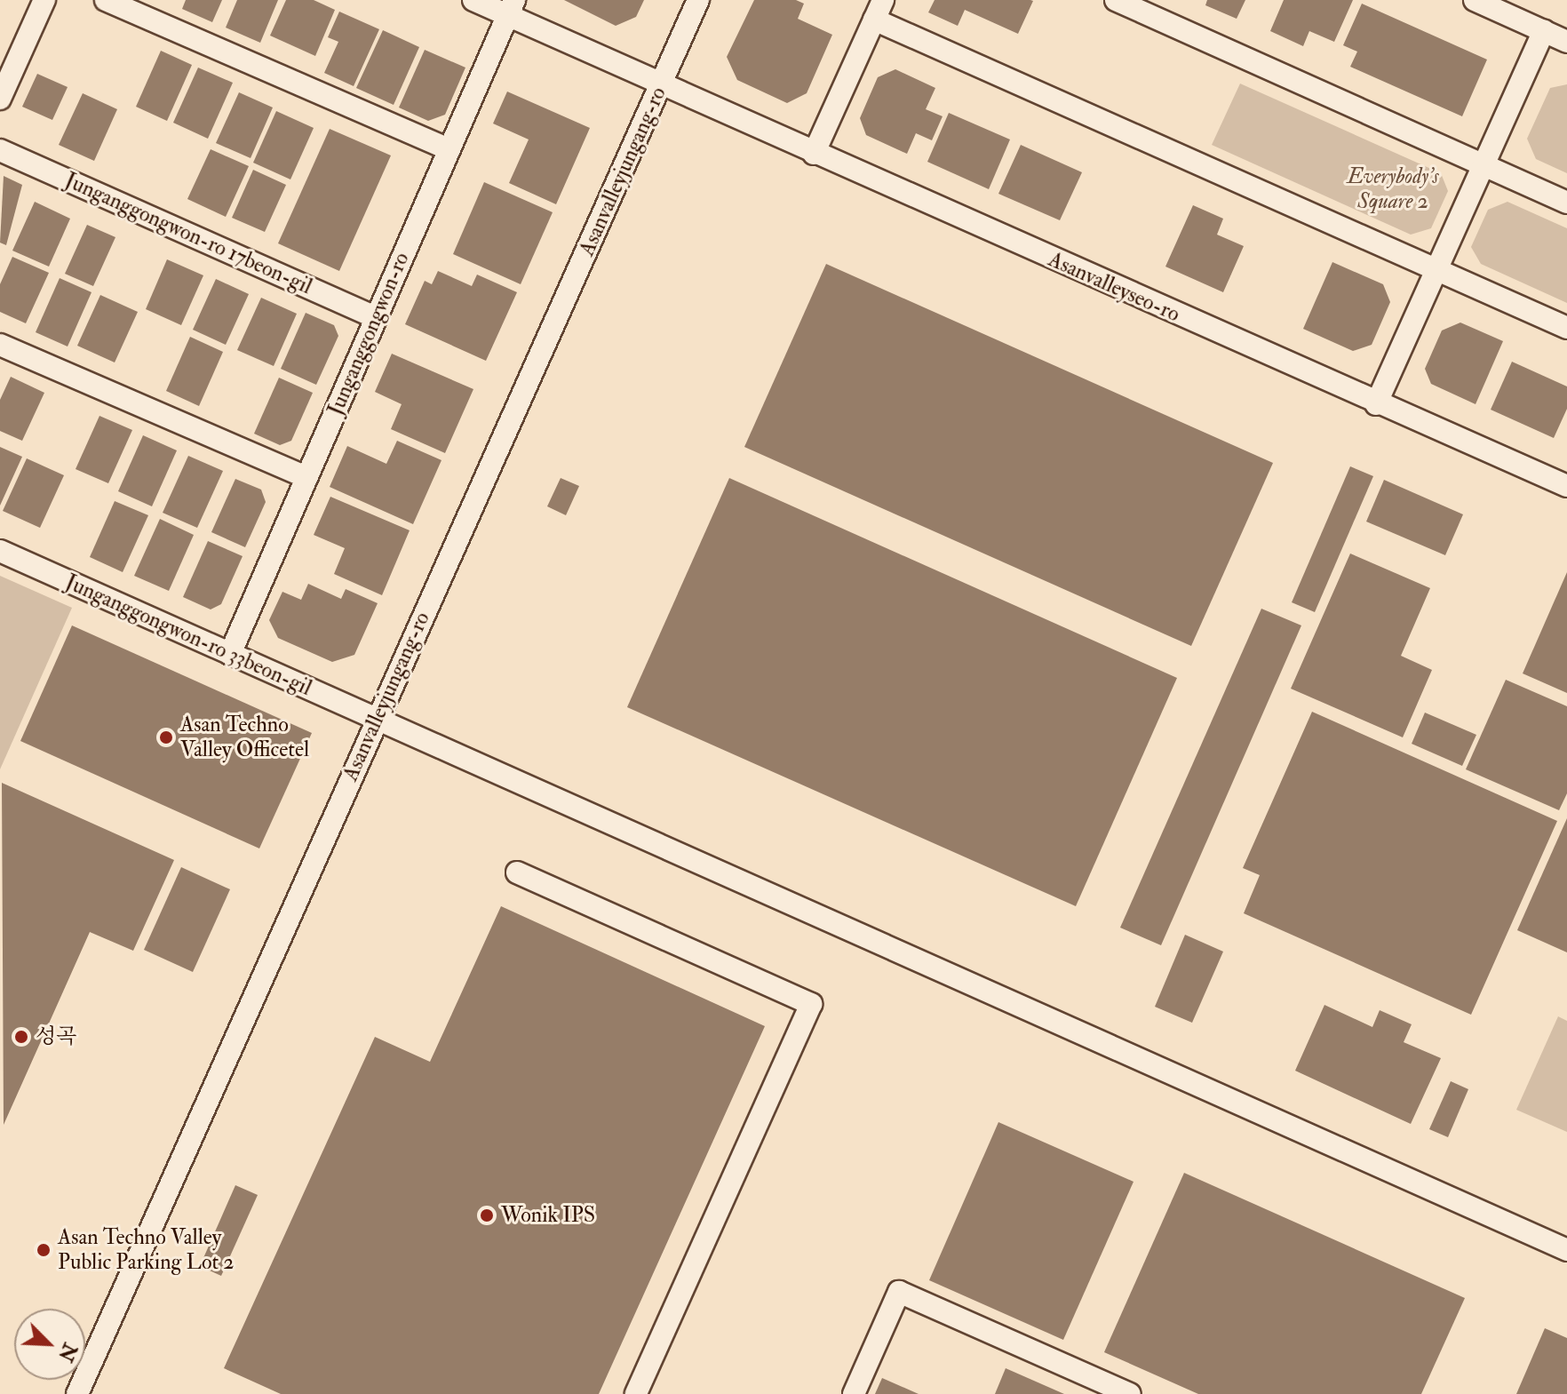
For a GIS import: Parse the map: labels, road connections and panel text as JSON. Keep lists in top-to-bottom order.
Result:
{
  "streets": {
    "street": [
      "Asanvalleyjungang-ro",
      "Junganggongwon-ro 17beon-gil",
      "Asanvalleyseo-ro",
      "Junganggongwon-ro",
      "Junganggongwon-ro 33beon-gil"
    ]
  },
  "crossings": [
    ["Asanvalleyjungang-ro", "Asanvalleyseo-ro"],
    ["Asanvalleyjungang-ro", "Junganggongwon-ro 33beon-gil"],
    ["Junganggongwon-ro 17beon-gil", "Junganggongwon-ro"],
    ["Junganggongwon-ro", "Junganggongwon-ro 33beon-gil"]
  ],
  "parks": ["Everybody's Square 2"],
  "places": [
    "Asan Techno Valley Officetel",
    "성곡",
    "Wonik IPS",
    "Asan Techno Valley Public Parking Lot 2"
  ],
  "north": "bottom right"
}
